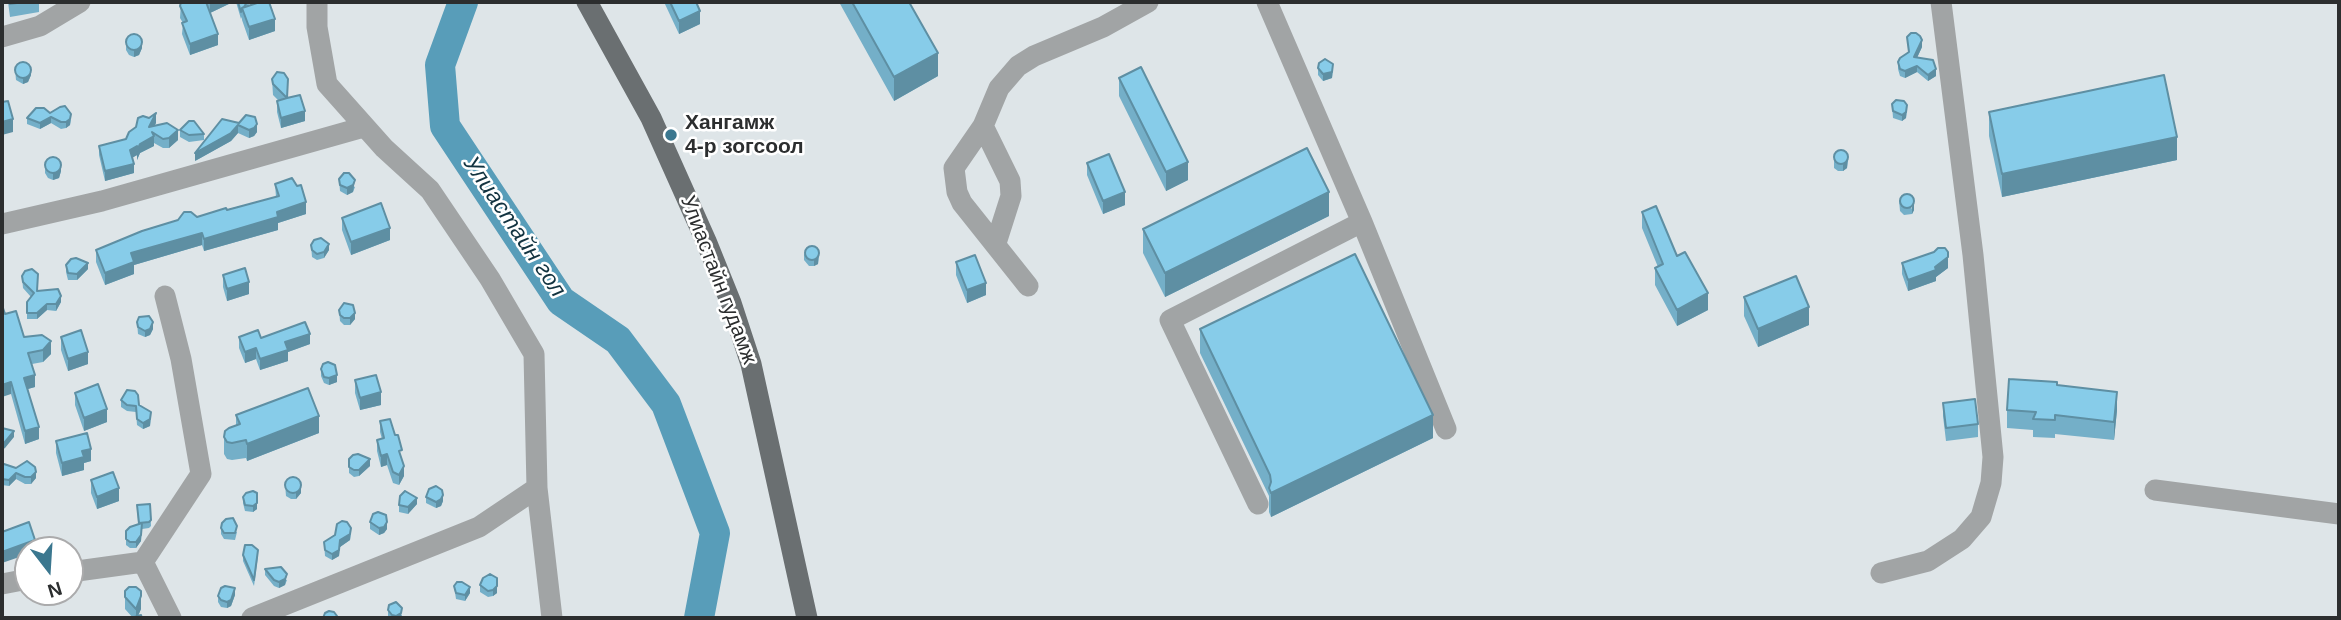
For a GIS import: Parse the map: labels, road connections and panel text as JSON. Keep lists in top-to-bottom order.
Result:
{
  "streets": {
    "main road": ["Улиастайн гудамж"]
  },
  "water": ["Улиастайн гол"],
  "places": ["Хангамж 4-р зогсоол"],
  "north": "bottom"
}
